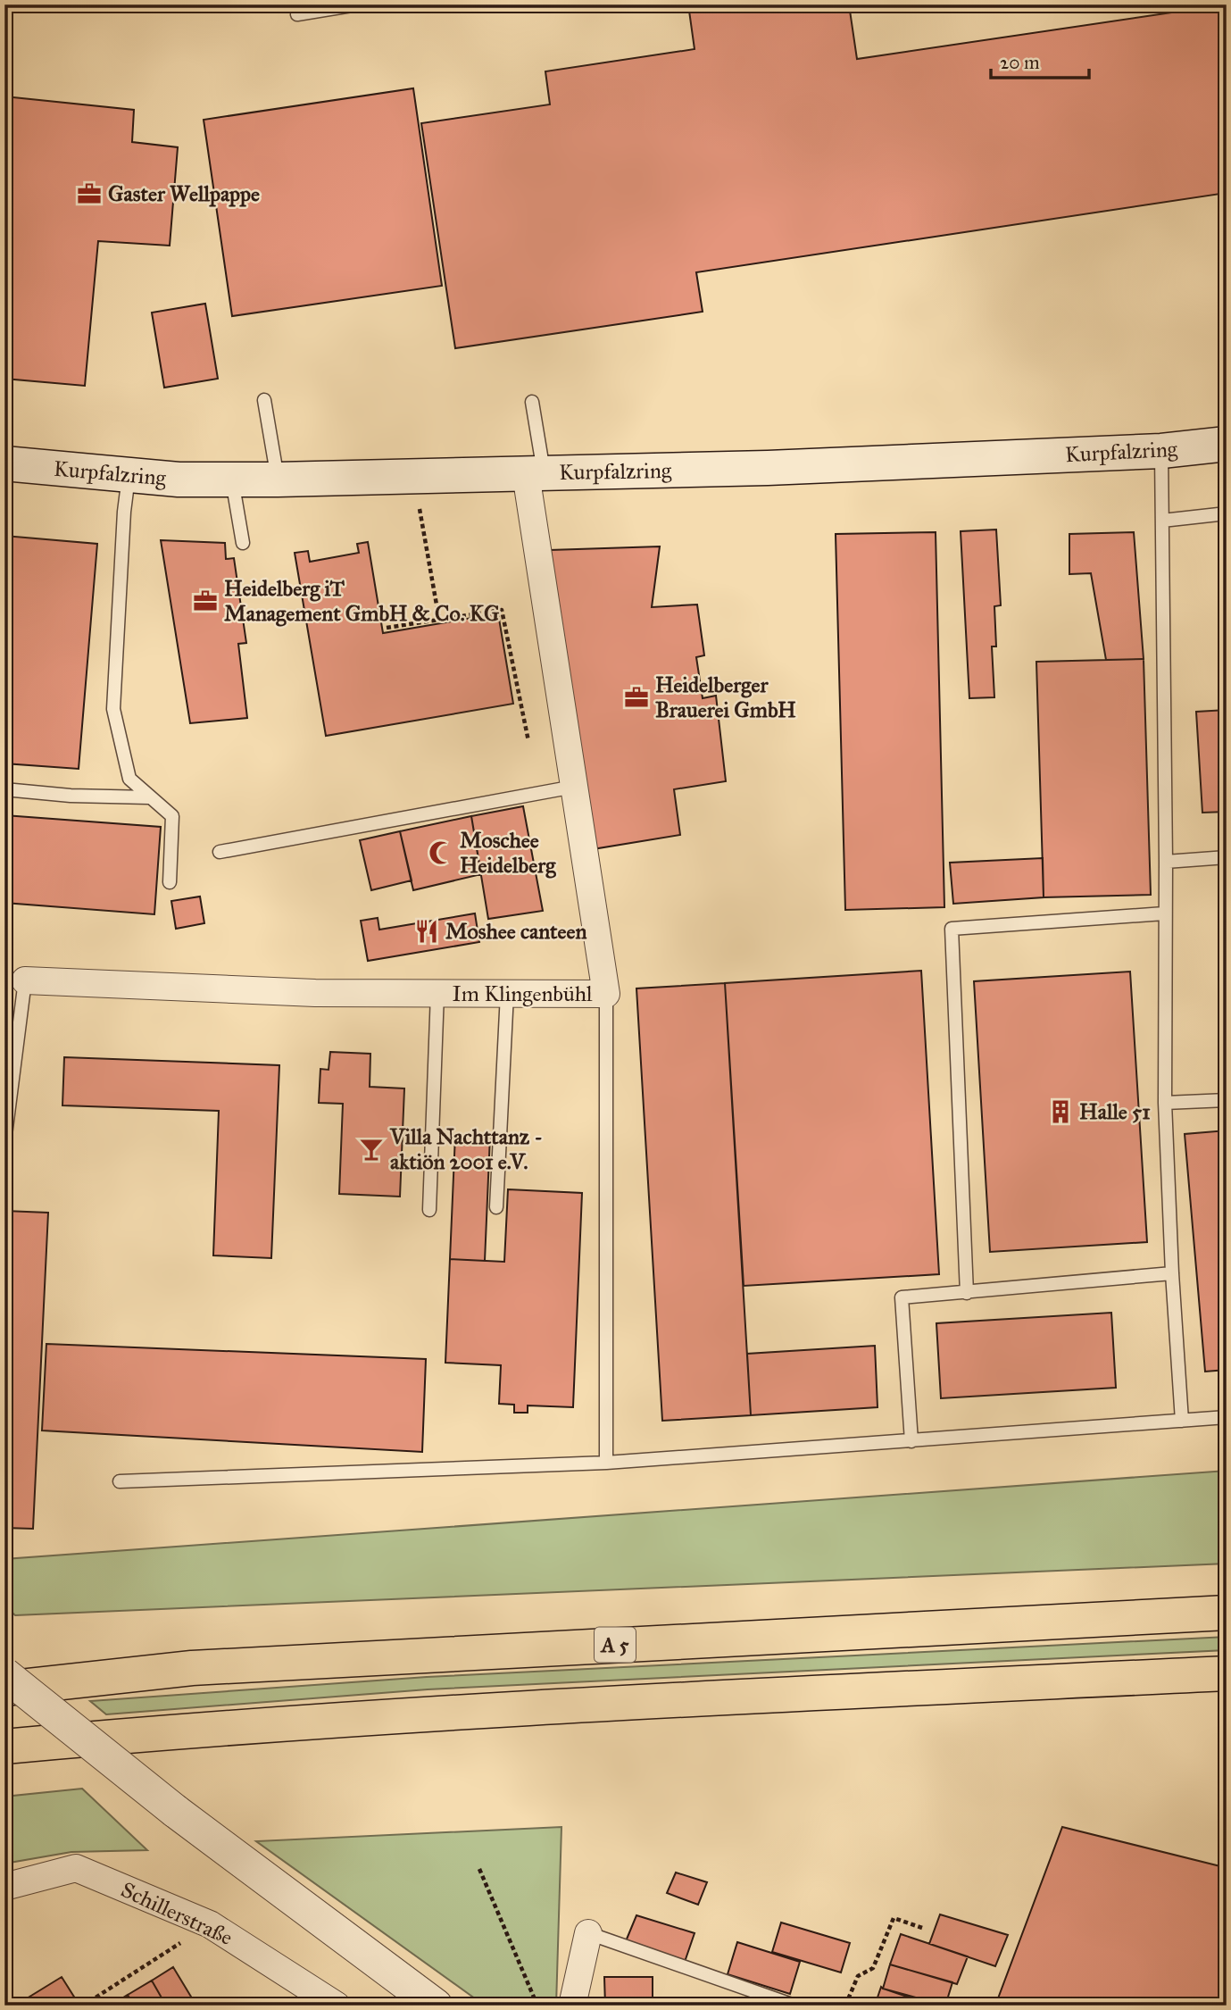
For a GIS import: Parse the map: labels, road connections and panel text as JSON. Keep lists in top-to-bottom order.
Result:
{
  "streets": {
    "highway": ["A 5"],
    "main road": ["Kurpfalzring"],
    "street": ["Im Klingenbühl", "Schillerstraße"]
  },
  "crossings": [
    ["Kurpfalzring", "Im Klingenbühl"]
  ],
  "places": {
    "office": ["Gaster Wellpappe", "Heidelberg iT Management GmbH & Co. KG", "Heidelberger Brauerei GmbH"],
    "mosque": ["Moschee Heidelberg"],
    "restaurant": ["Moshee canteen"],
    "building": ["Halle 51"],
    "bar": ["Villa Nachttanz - aktiön 2001 e.V."]
  },
  "scale_bar": "20 m"
}
